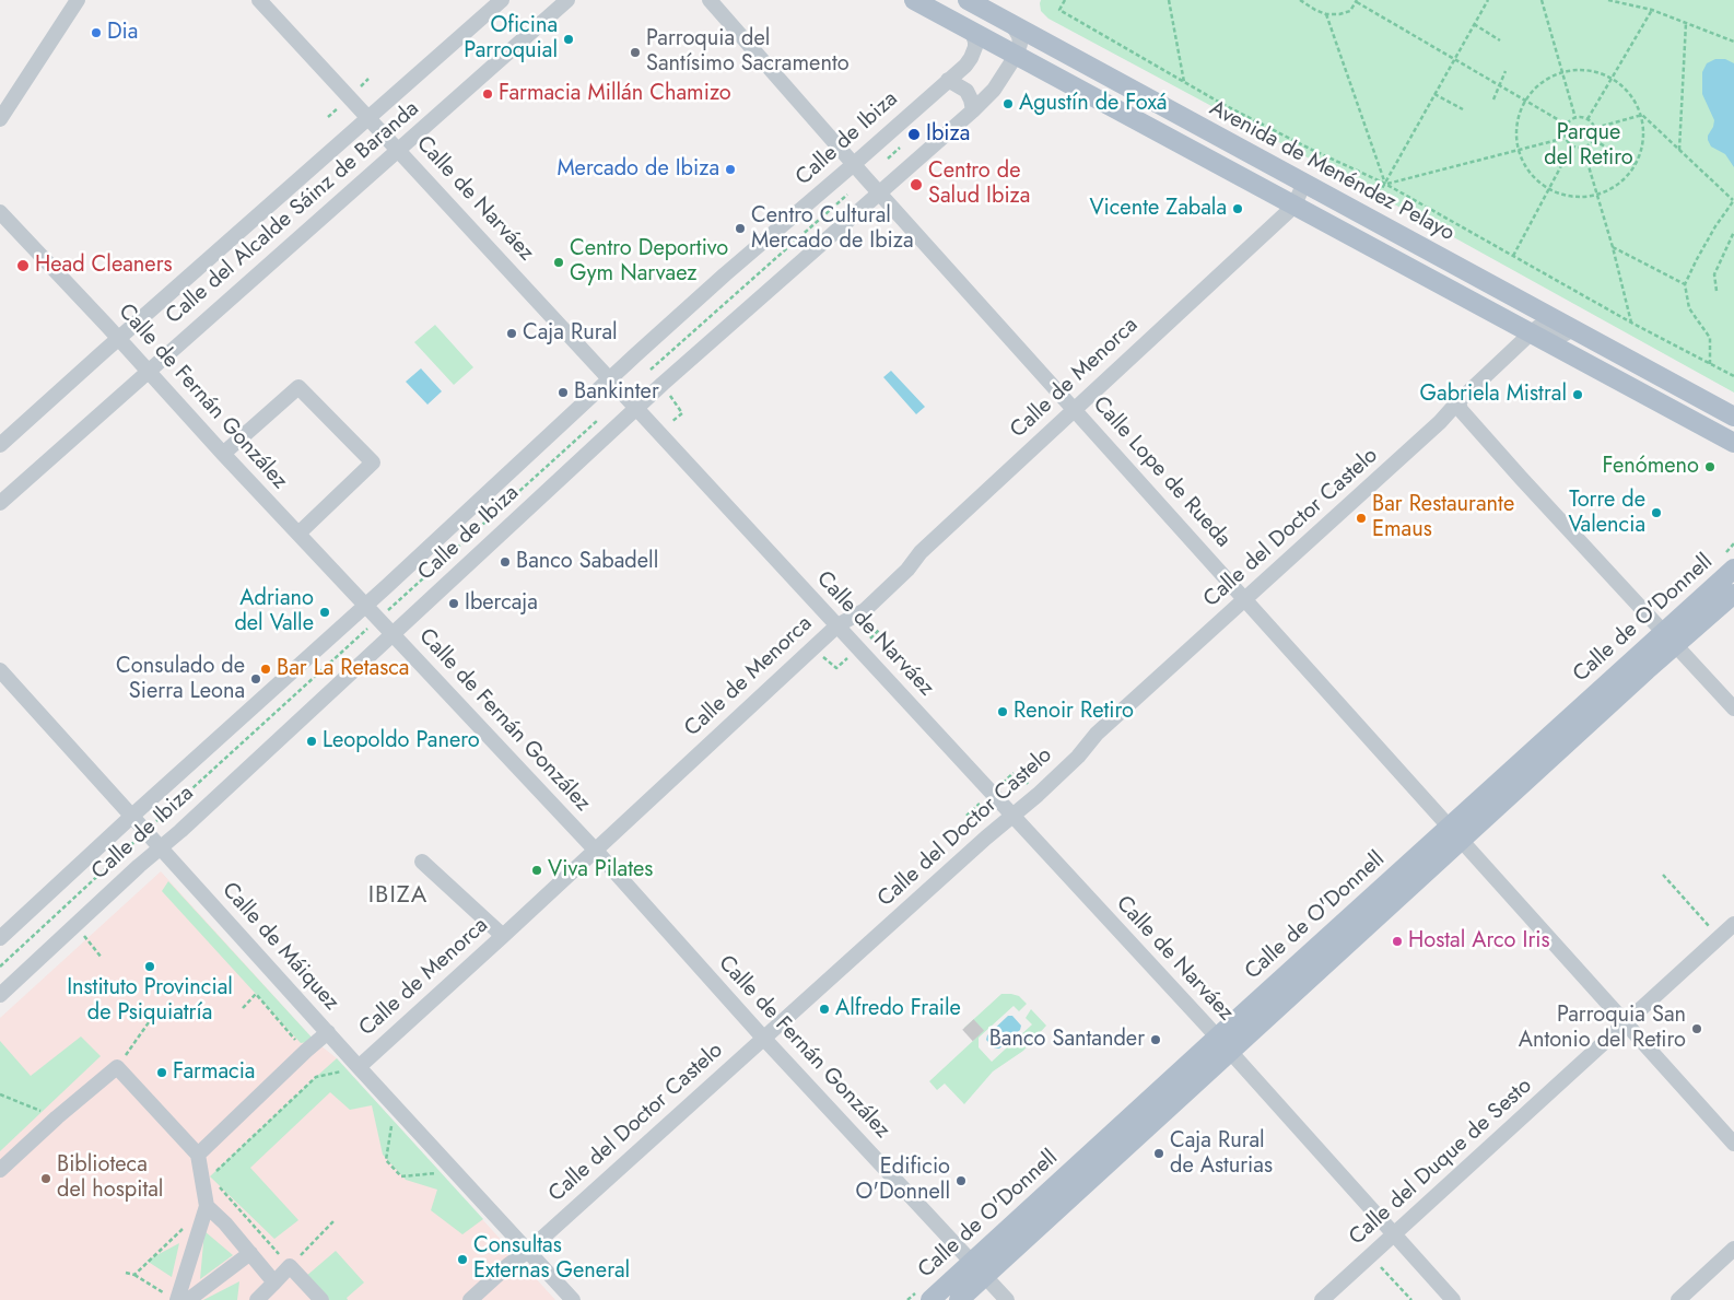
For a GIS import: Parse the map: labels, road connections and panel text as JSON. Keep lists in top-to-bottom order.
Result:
{
  "streets": {
    "main road": ["Avenida de Menéndez Pelayo", "Calle de O'Donnell"],
    "street": [
      "Calle de Ibiza",
      "Calle de Narváez",
      "Calle del Alcalde Sáinz de Baranda",
      "Calle de Menorca",
      "Calle de Fernán González",
      "Calle Lope de Rueda",
      "Calle del Doctor Castelo",
      "Calle de Máiquez",
      "Calle del Duque de Sesto"
    ]
  },
  "crossings": [
    ["Calle de Ibiza", "Calle de Narváez"],
    ["Calle de Ibiza", "Calle de Fernán González"],
    ["Calle de Ibiza", "Calle Lope de Rueda"],
    ["Calle de Ibiza", "Calle de Máiquez"],
    ["Avenida de Menéndez Pelayo", "Calle del Doctor Castelo"],
    ["Calle de Narváez", "Calle del Alcalde Sáinz de Baranda"],
    ["Calle de Narváez", "Calle de Menorca"],
    ["Calle de Narváez", "Calle del Doctor Castelo"],
    ["Calle de Narváez", "Calle de O'Donnell"],
    ["Calle de Narváez", "Calle del Duque de Sesto"],
    ["Calle del Alcalde Sáinz de Baranda", "Calle de Fernán González"],
    ["Calle de Menorca", "Calle de Fernán González"],
    ["Calle de Menorca", "Calle Lope de Rueda"],
    ["Calle de Menorca", "Calle de Máiquez"],
    ["Calle de Fernán González", "Calle del Doctor Castelo"],
    ["Calle de Fernán González", "Calle de O'Donnell"],
    ["Calle Lope de Rueda", "Calle del Doctor Castelo"],
    ["Calle Lope de Rueda", "Calle de O'Donnell"],
    ["Calle Lope de Rueda", "Calle del Duque de Sesto"],
    ["Calle del Doctor Castelo", "Calle de Máiquez"]
  ],
  "districts": ["IBIZA"],
  "parks": ["Parque del Retiro"],
  "places": [
    "Dia",
    "Oficina Parroquial",
    "Parroquia del Santísimo Sacramento",
    "Farmacia Millán Chamizo",
    "Agustín de Foxá",
    "Ibiza",
    "Mercado de Ibiza",
    "Centro de Salud Ibiza",
    "Vicente Zabala",
    "Centro Cultural Mercado de Ibiza",
    "Centro Deportivo Gym Narvaez",
    "Head Cleaners",
    "Caja Rural",
    "Bankinter",
    "Gabriela Mistral",
    "Fenómeno",
    "Torre de Valencia",
    "Bar Restaurante Emaus",
    "Banco Sabadell",
    "Ibercaja",
    "Adriano del Valle",
    "Bar La Retasca",
    "Consulado de Sierra Leona",
    "Renoir Retiro",
    "Leopoldo Panero",
    "Viva Pilates",
    "Hostal Arco Iris",
    "Instituto Provincial de Psiquiatría",
    "Alfredo Fraile",
    "Parroquia San Antonio del Retiro",
    "Banco Santander",
    "Farmacia",
    "Caja Rural de Asturias",
    "Biblioteca del hospital",
    "Edificio O'Donnell",
    "Consultas Externas General"
  ]
}
